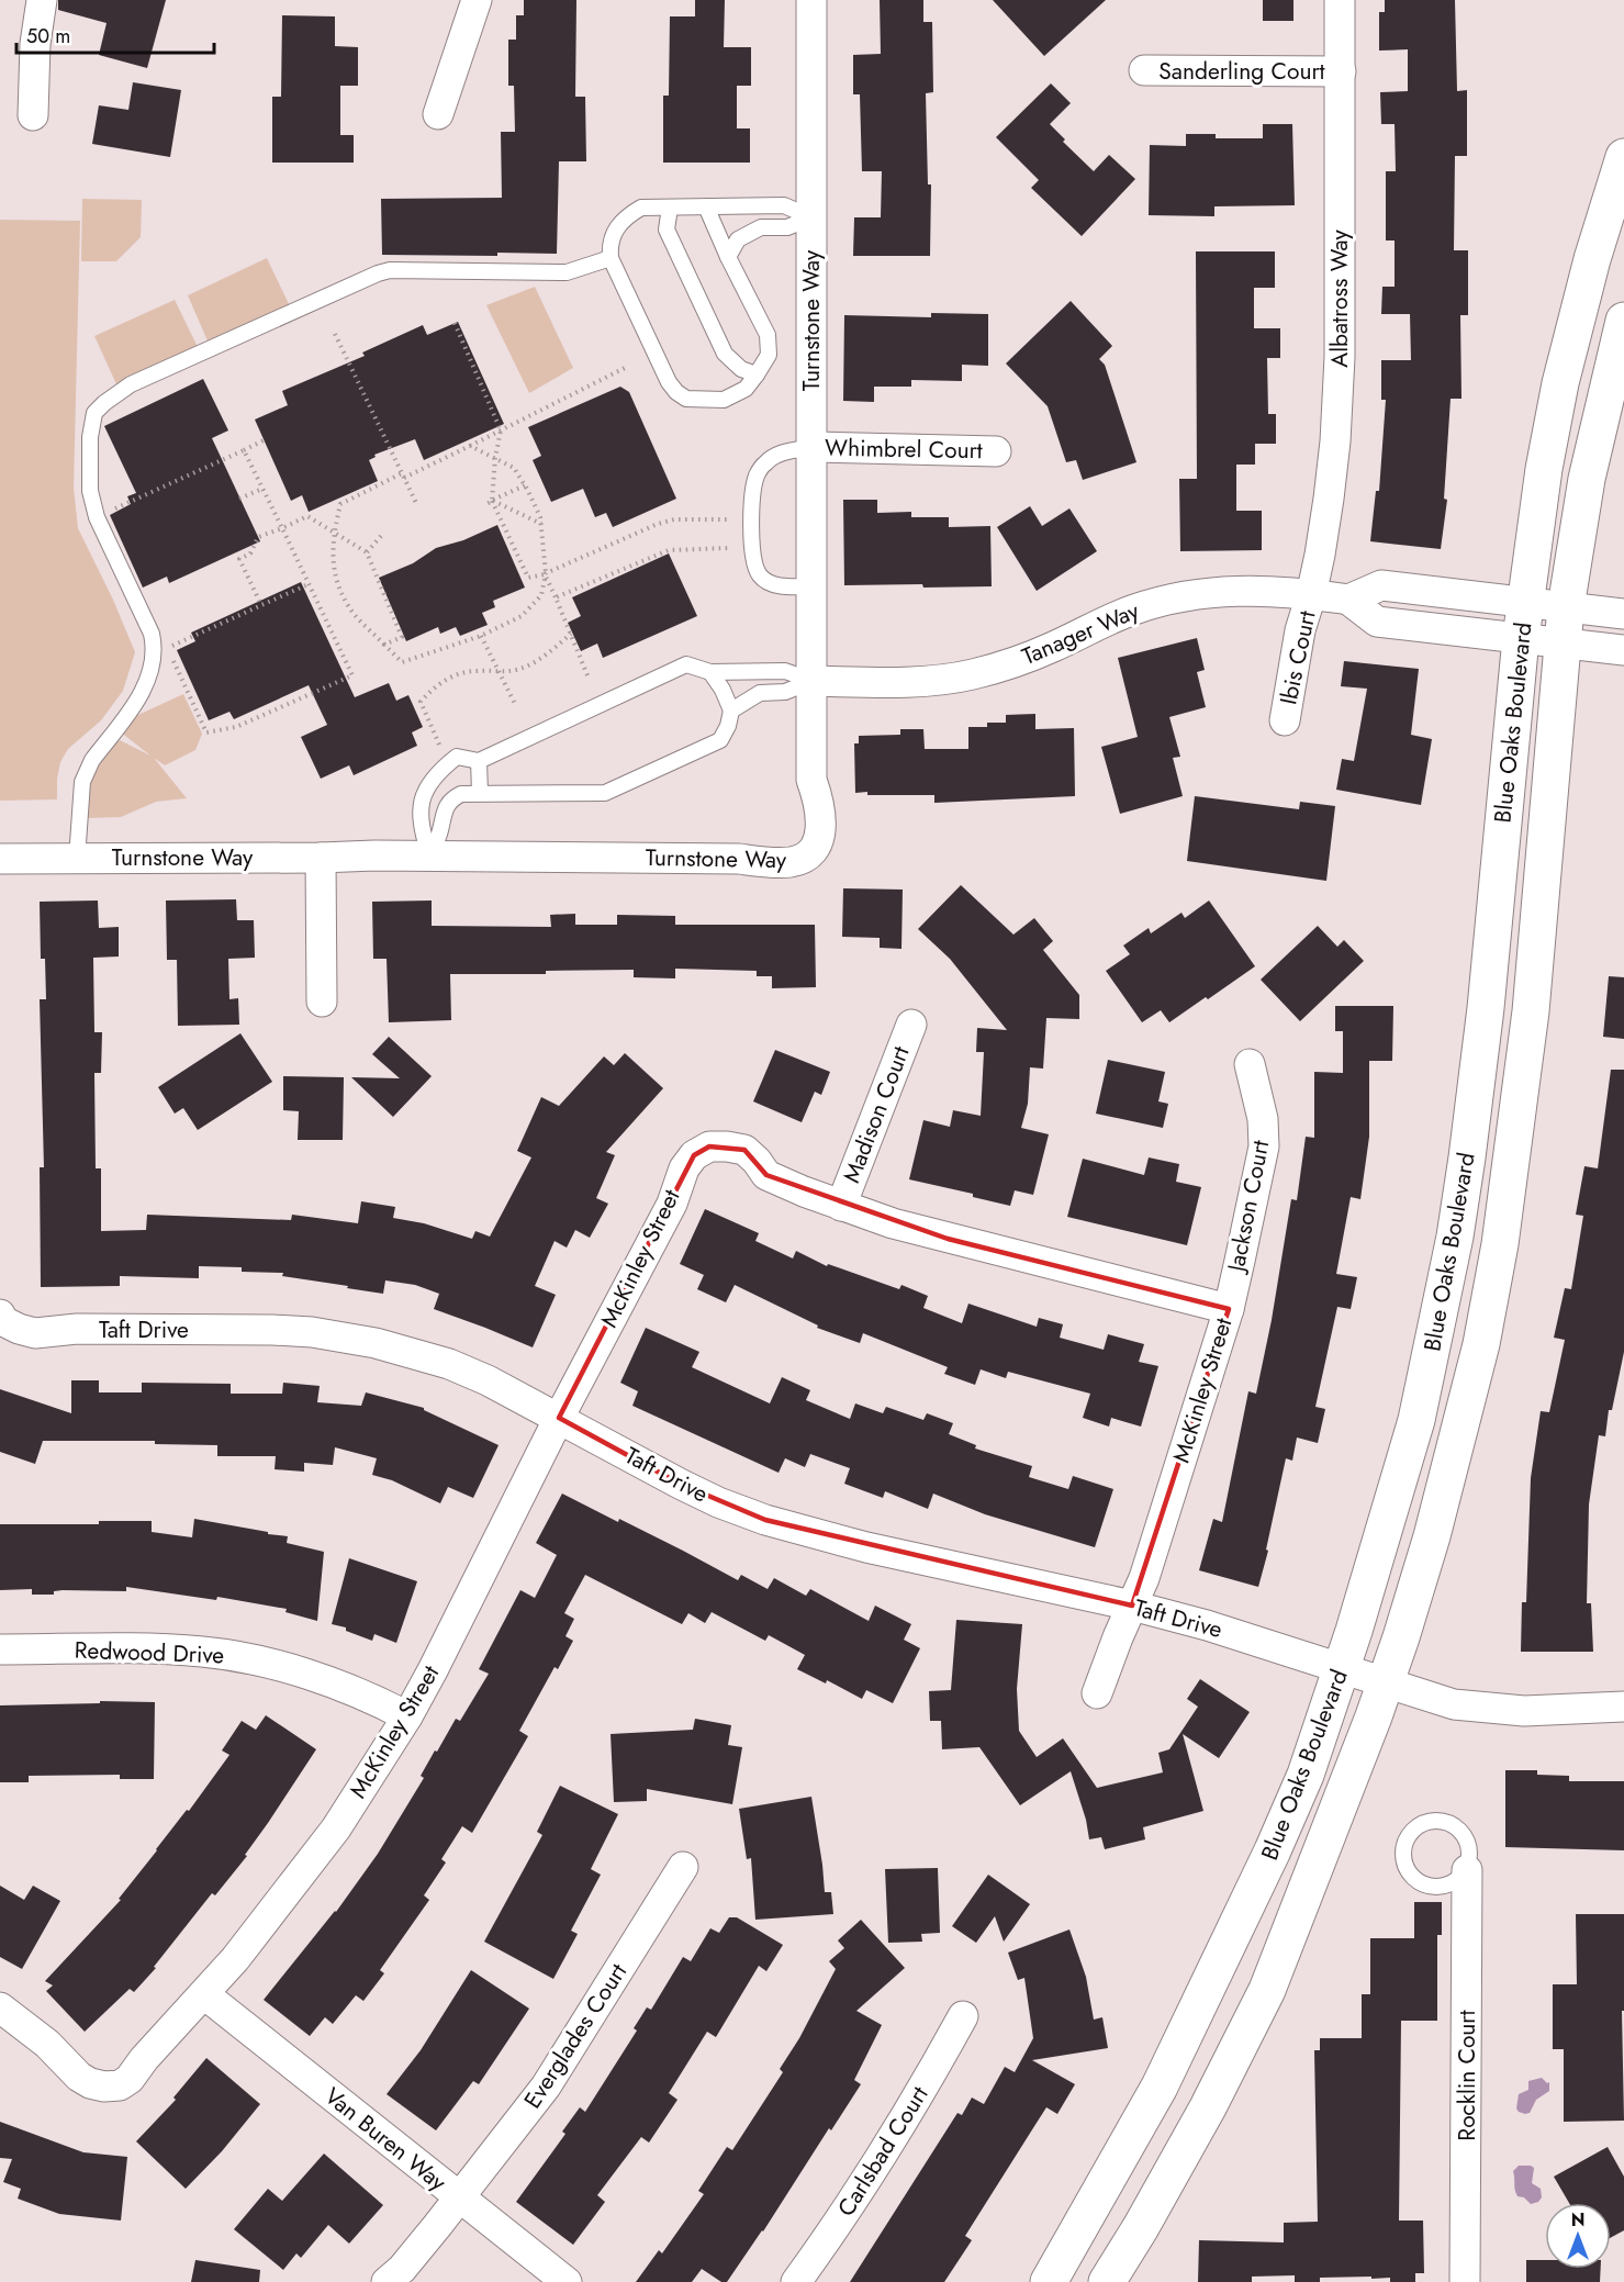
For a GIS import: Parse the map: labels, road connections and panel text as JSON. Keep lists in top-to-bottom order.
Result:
{
  "streets": {
    "main road": ["Blue Oaks Boulevard"],
    "street": [
      "Sanderling Court",
      "Albatross Way",
      "Turnstone Way",
      "Whimbrel Court",
      "Tanager Way",
      "Ibis Court",
      "Madison Court",
      "Jackson Court",
      "McKinley Street",
      "Taft Drive",
      "Redwood Drive",
      "Everglades Court",
      "Rocklin Court",
      "Van Buren Way",
      "Carlsbad Court"
    ]
  },
  "crossings": [
    ["Sanderling Court", "Albatross Way"],
    ["Albatross Way", "Tanager Way"],
    ["Albatross Way", "Ibis Court"],
    ["Turnstone Way", "Whimbrel Court"],
    ["Turnstone Way", "Tanager Way"],
    ["Tanager Way", "Ibis Court"],
    ["Blue Oaks Boulevard", "Taft Drive"],
    ["Madison Court", "McKinley Street"],
    ["Jackson Court", "McKinley Street"],
    ["McKinley Street", "Taft Drive"],
    ["McKinley Street", "Redwood Drive"],
    ["McKinley Street", "Van Buren Way"],
    ["Everglades Court", "Van Buren Way"]
  ],
  "scale_bar": "50 m",
  "north": "top"
}
